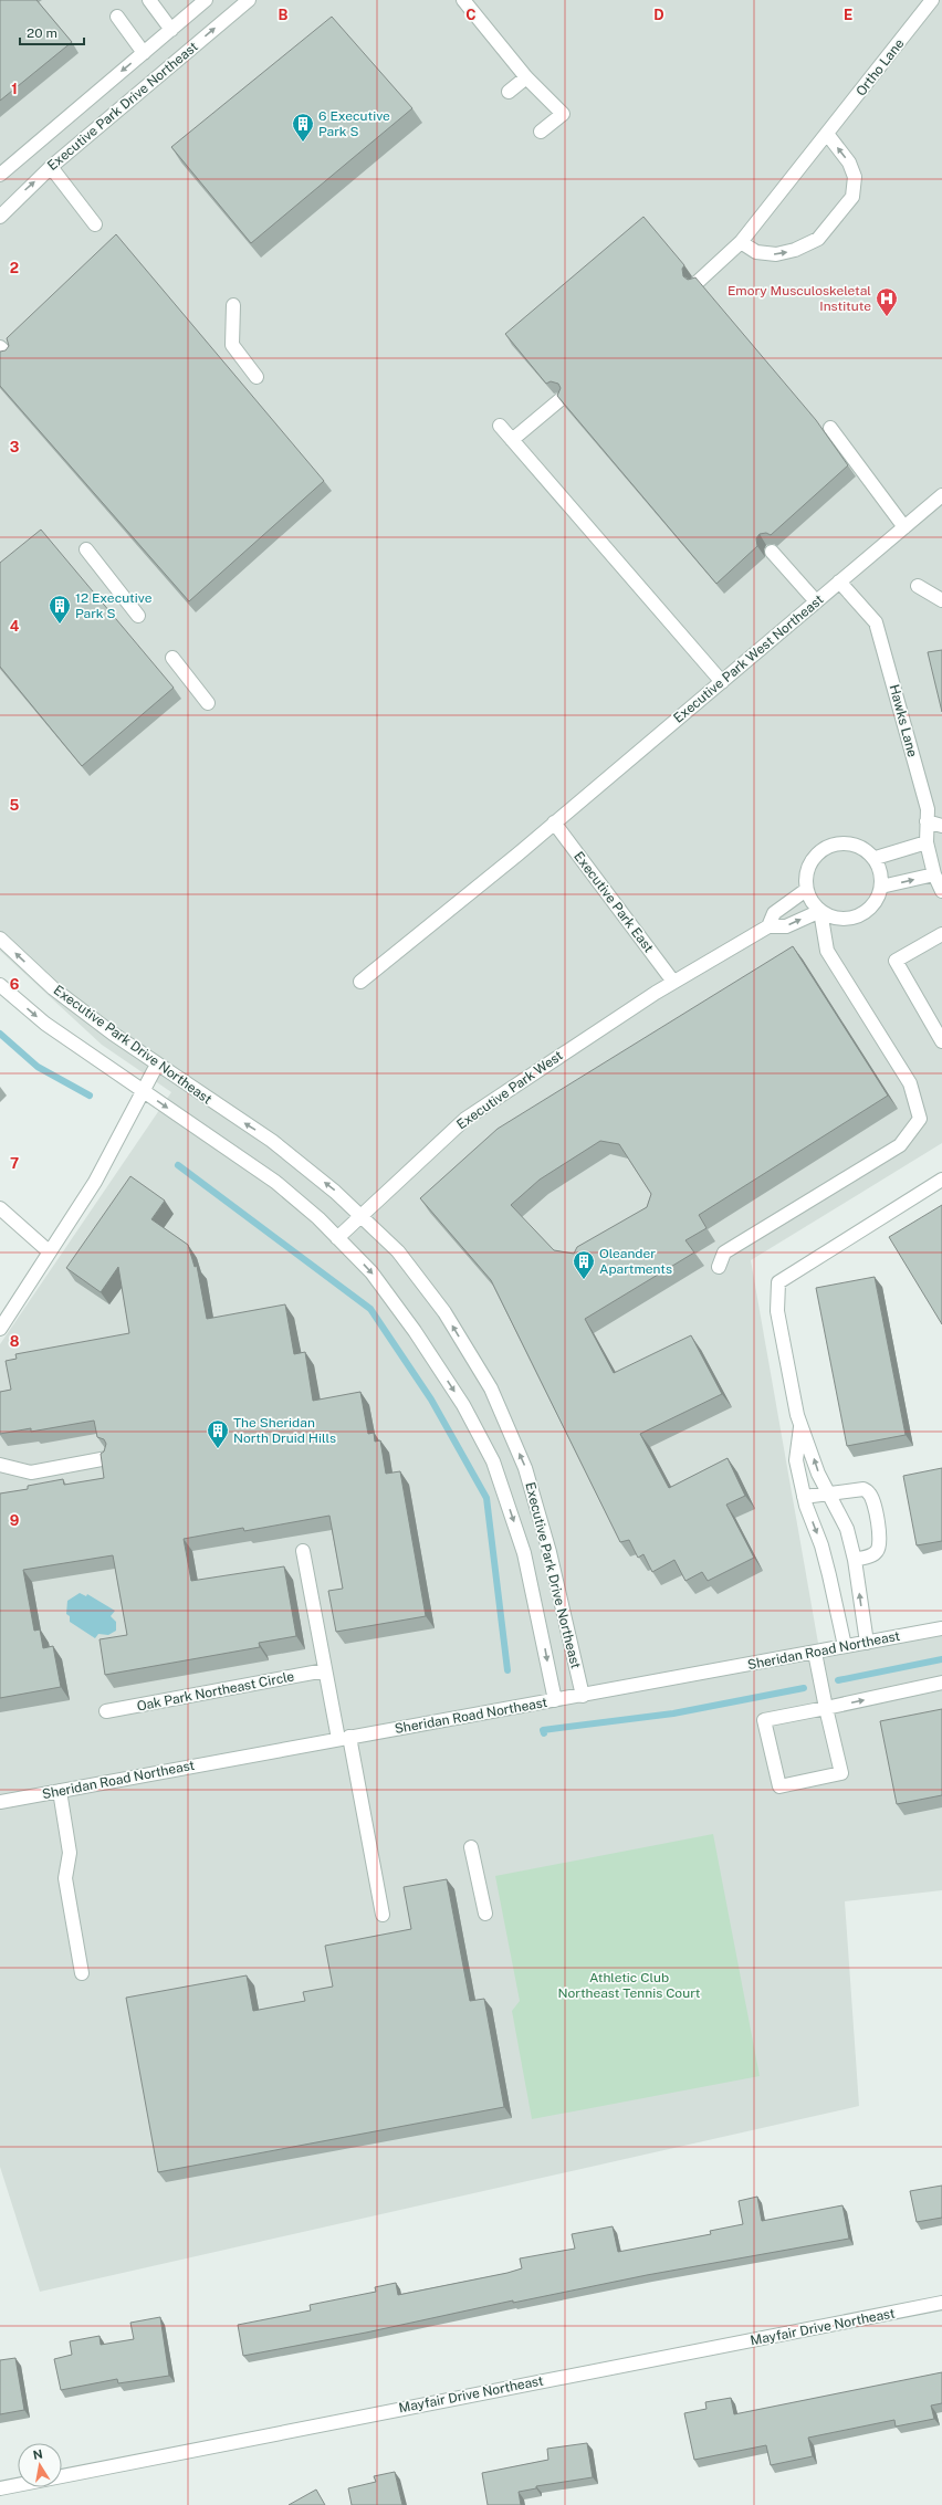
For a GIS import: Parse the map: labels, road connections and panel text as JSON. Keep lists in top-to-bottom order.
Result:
{
  "streets": {
    "street": [
      "Ortho Lane",
      "Executive Park Drive Northeast",
      "Executive Park West Northeast",
      "Hawks Lane",
      "Executive Park East",
      "Executive Park West",
      "Sheridan Road Northeast",
      "Oak Park Northeast Circle",
      "Mayfair Drive Northeast"
    ]
  },
  "crossings": [
    ["Executive Park Drive Northeast", "Executive Park West"],
    ["Executive Park Drive Northeast", "Sheridan Road Northeast"],
    ["Executive Park West Northeast", "Hawks Lane"],
    ["Executive Park West Northeast", "Executive Park East"],
    ["Executive Park East", "Executive Park West"]
  ],
  "parks": ["Athletic Club Northeast Tennis Court"],
  "places": {
    "building": [
      "6 Executive Park S",
      "12 Executive Park S",
      "Oleander Apartments",
      "The Sheridan North Druid Hills"
    ],
    "hospital": ["Emory Musculoskeletal Institute"]
  },
  "scale_bar": "20 m",
  "north": "top",
  "grid": {
    "columns": [
      "B",
      "C",
      "D",
      "E"
    ],
    "rows": [
      "1",
      "2",
      "3",
      "4",
      "5",
      "6",
      "7",
      "8",
      "9"
    ]
  }
}
